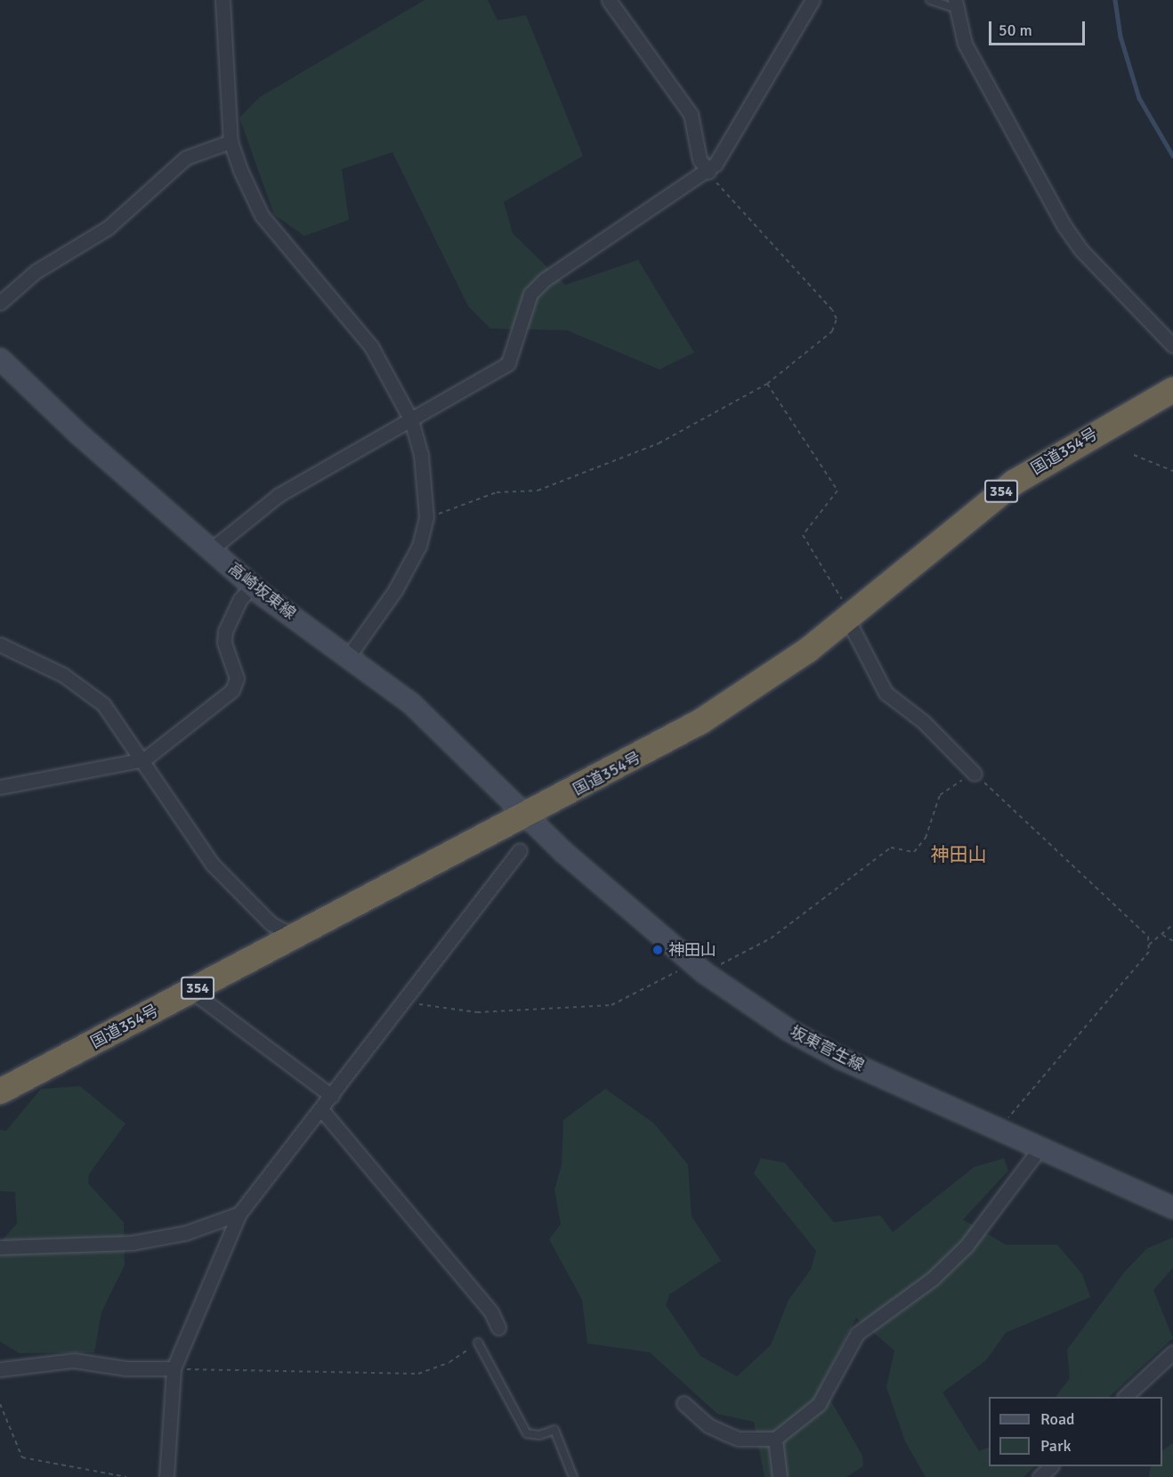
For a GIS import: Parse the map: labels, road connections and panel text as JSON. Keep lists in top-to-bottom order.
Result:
{
  "streets": {
    "highway": ["国道354号", "354"],
    "main road": ["高崎坂東線", "坂東菅生線"]
  },
  "crossings": [
    ["国道354号", "高崎坂東線"],
    ["国道354号", "坂東菅生線"],
    ["高崎坂東線", "坂東菅生線"]
  ],
  "districts": ["神田山"],
  "places": ["神田山"],
  "legend": ["Road", "Park"],
  "scale_bar": "50 m"
}
